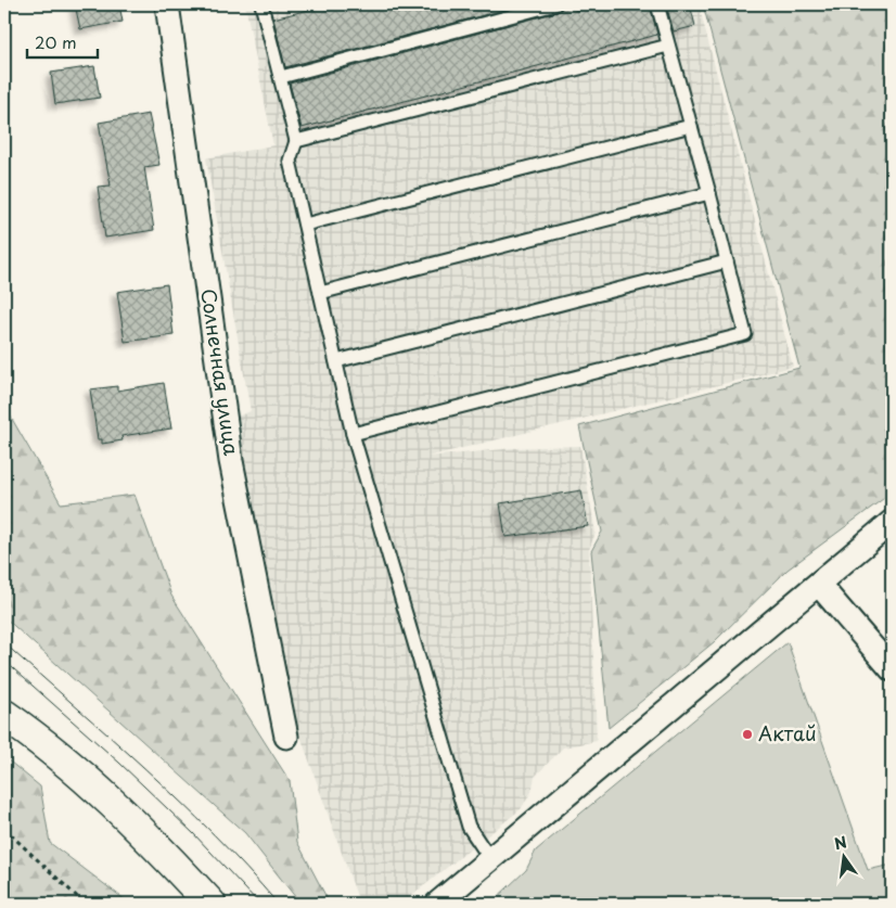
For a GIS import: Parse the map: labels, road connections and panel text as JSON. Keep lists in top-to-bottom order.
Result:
{
  "streets": {
    "street": ["Солнечная улица"]
  },
  "places": ["Актай"],
  "scale_bar": "20 m",
  "north": "top"
}
